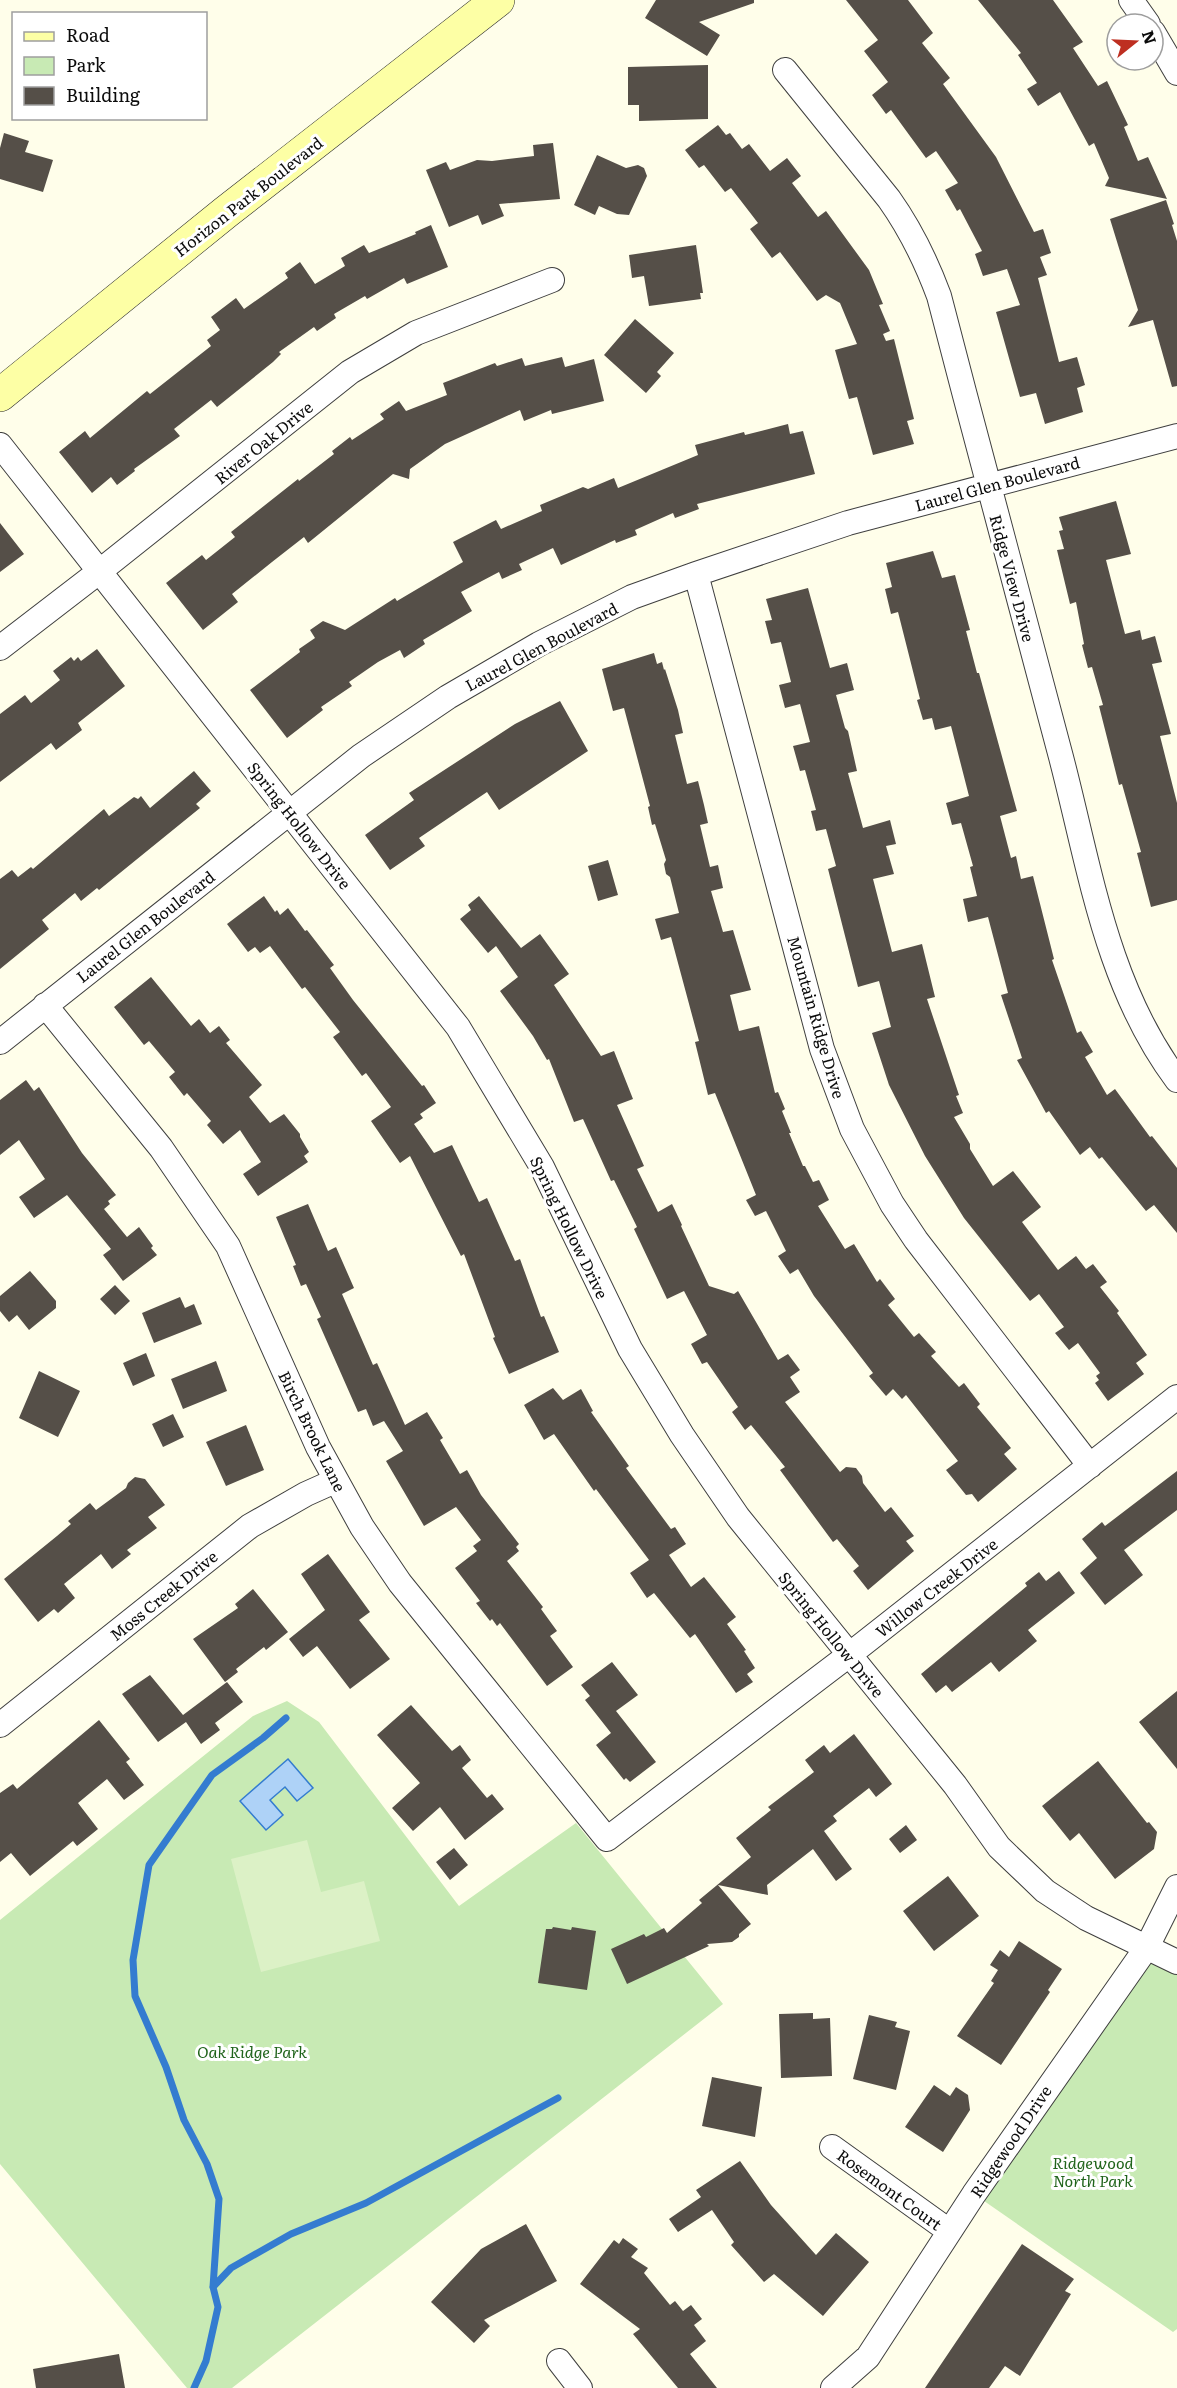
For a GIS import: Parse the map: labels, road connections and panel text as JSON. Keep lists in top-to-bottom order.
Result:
{
  "streets": {
    "street": [
      "Horizon Park Boulevard",
      "River Oak Drive",
      "Laurel Glen Boulevard",
      "Ridge View Drive",
      "Spring Hollow Drive",
      "Mountain Ridge Drive",
      "Birch Brook Lane",
      "Willow Creek Drive",
      "Moss Creek Drive",
      "Ridgewood Drive",
      "Rosemont Court"
    ]
  },
  "crossings": [
    ["River Oak Drive", "Spring Hollow Drive"],
    ["Laurel Glen Boulevard", "Ridge View Drive"],
    ["Laurel Glen Boulevard", "Spring Hollow Drive"],
    ["Laurel Glen Boulevard", "Mountain Ridge Drive"],
    ["Laurel Glen Boulevard", "Birch Brook Lane"],
    ["Spring Hollow Drive", "Willow Creek Drive"],
    ["Spring Hollow Drive", "Ridgewood Drive"],
    ["Mountain Ridge Drive", "Willow Creek Drive"],
    ["Birch Brook Lane", "Willow Creek Drive"],
    ["Birch Brook Lane", "Moss Creek Drive"],
    ["Ridgewood Drive", "Rosemont Court"]
  ],
  "parks": ["Oak Ridge Park", "Ridgewood North Park"],
  "legend": ["Road", "Park", "Building"],
  "north": "right"
}
